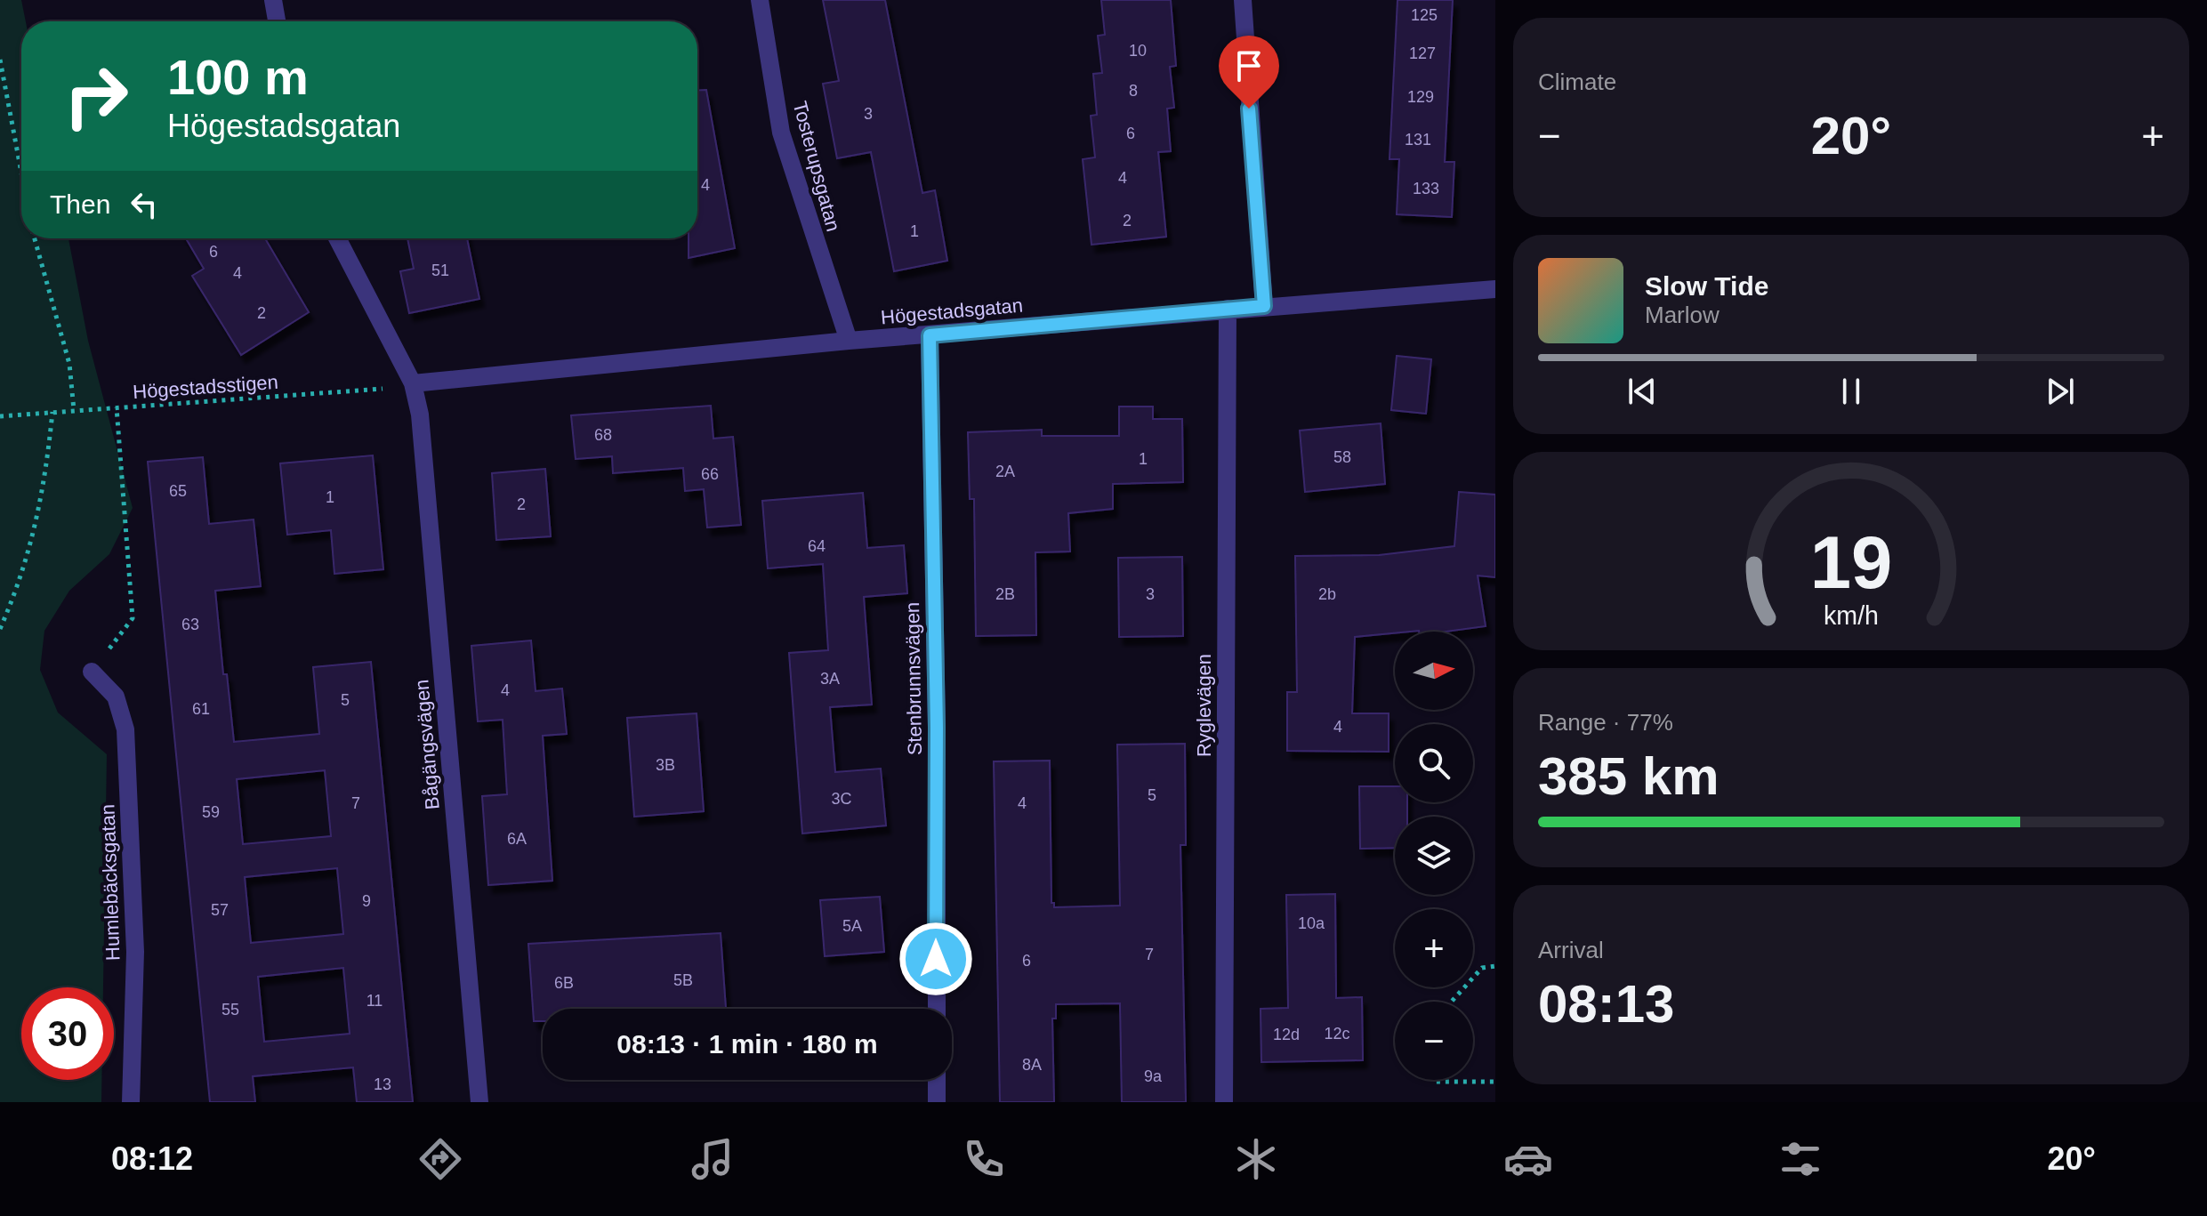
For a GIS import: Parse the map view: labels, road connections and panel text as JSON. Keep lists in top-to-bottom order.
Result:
{
  "streets": {
    "street": [
      "Tosterupsgatan",
      "Högestadsgatan",
      "Stenbrunnsvägen",
      "Ryglevägen",
      "Bågängsvägen",
      "Humlebäcksgatan"
    ],
    "path": ["Högestadsstigen"]
  },
  "crossings": [
    ["Tosterupsgatan", "Högestadsgatan"],
    ["Högestadsgatan", "Högestadsstigen"],
    ["Högestadsgatan", "Stenbrunnsvägen"],
    ["Högestadsgatan", "Ryglevägen"],
    ["Högestadsgatan", "Bågängsvägen"],
    ["Högestadsstigen", "Bågängsvägen"]
  ],
  "house_numbers": [
    "125",
    "10",
    "127",
    "8",
    "129",
    "3",
    "6",
    "131",
    "4",
    "4",
    "133",
    "2",
    "1",
    "6",
    "51",
    "4",
    "2",
    "68",
    "58",
    "1",
    "2A",
    "66",
    "65",
    "1",
    "2",
    "64",
    "2B",
    "3",
    "2b",
    "63",
    "3A",
    "4",
    "5",
    "61",
    "4",
    "3B",
    "5",
    "3C",
    "7",
    "4",
    "59",
    "6A",
    "9",
    "57",
    "10a",
    "5A",
    "7",
    "6",
    "5B",
    "6B",
    "11",
    "55",
    "12c",
    "12d",
    "8A",
    "9a",
    "13"
  ],
  "north": "right",
  "page": {
    "tile": [
      "Climate",
      ["Range · 77%", "385 km"],
      ["Arrival", "08:13"]
    ],
    "turn": ["100 m", "Högestadsgatan"],
    "heat": ["−", "20°", "+"],
    "then": "Then",
    "song": ["Slow Tide", "Marlow"],
    "map_buttons": ["+", "−"],
    "limit": "30",
    "trip": "08:13 · 1 min · 180 m",
    "tabs": ["08:12", "20°"],
    "gauge": ["19", "km/h"]
  }
}
